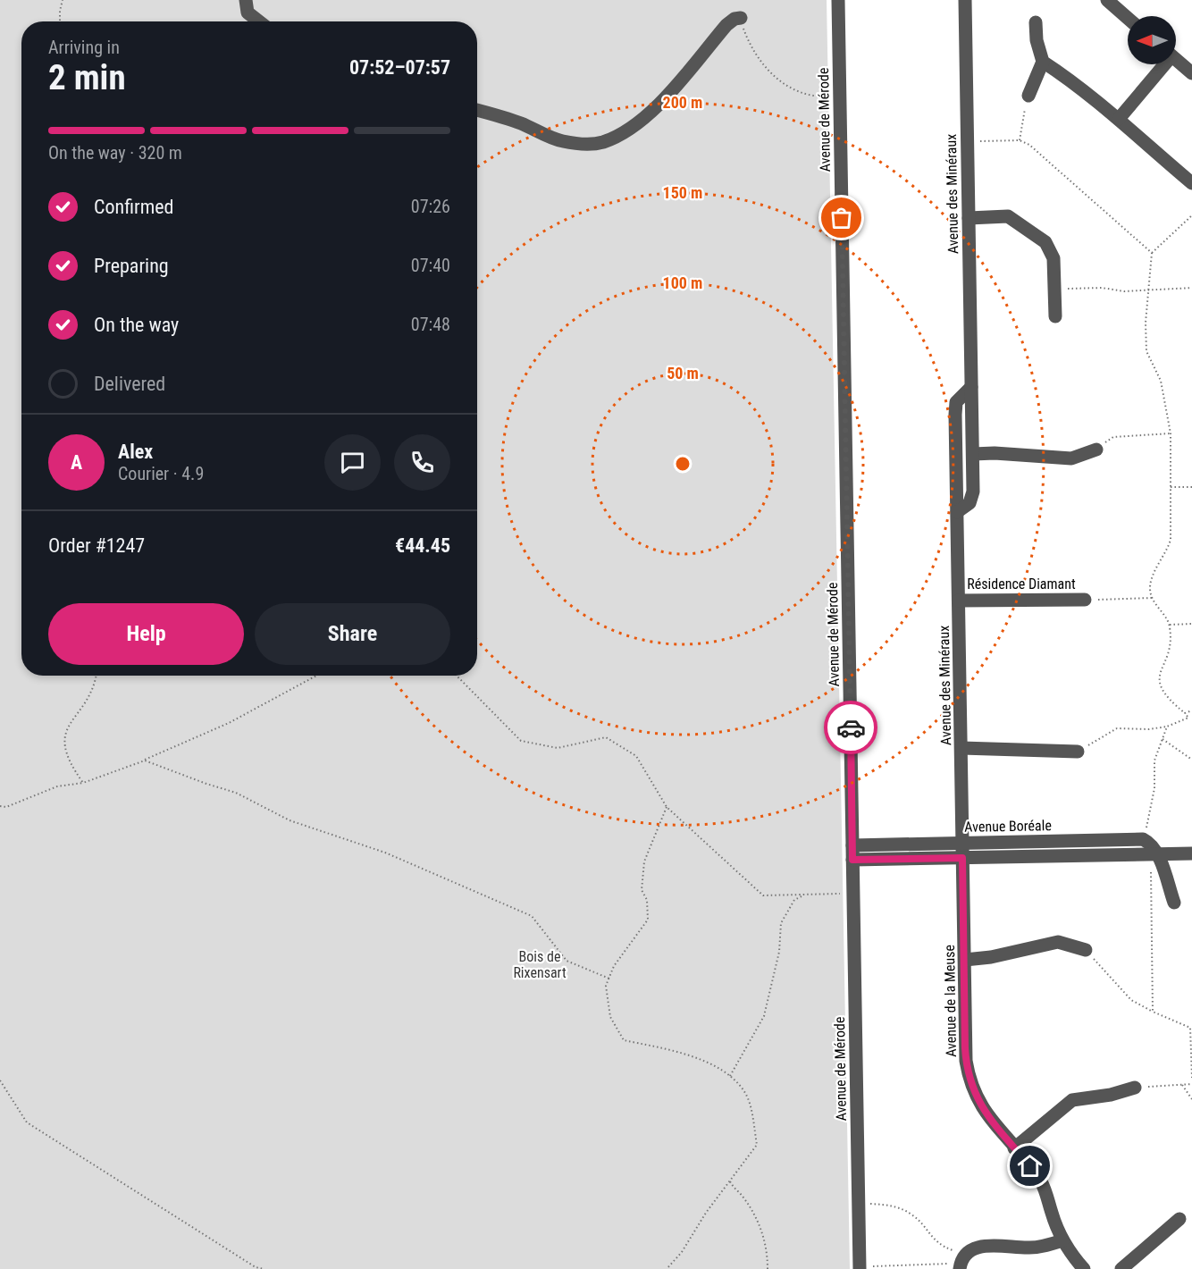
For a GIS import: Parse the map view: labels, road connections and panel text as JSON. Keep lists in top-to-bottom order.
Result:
{
  "streets": {
    "street": [
      "Avenue de Mérode",
      "Avenue des Minéraux",
      "Résidence Diamant",
      "Avenue Boréale",
      "Avenue de la Meuse"
    ]
  },
  "crossings": [
    ["Avenue de Mérode", "Avenue Boréale"],
    ["Avenue des Minéraux", "Résidence Diamant"],
    ["Avenue des Minéraux", "Avenue Boréale"],
    ["Avenue des Minéraux", "Avenue de la Meuse"]
  ],
  "parks": ["Bois de Rixensart"],
  "north": "left",
  "page": {
    "heading": ["2 min", "Arriving in", "07:52–07:57"],
    "panel": [
      "Alex",
      "Courier · 4.9",
      "Order #1247",
      "€44.45"
    ],
    "bar": "On the way · 320 m",
    "list": [
      ["Confirmed", "07:26"],
      ["Preparing", "07:40"],
      ["On the way", "07:48"],
      "Delivered"
    ],
    "round": "A",
    "buttons": ["Help", "Share"]
  },
  "rings": [
    "200 m",
    "150 m",
    "100 m",
    "50 m"
  ]
}
